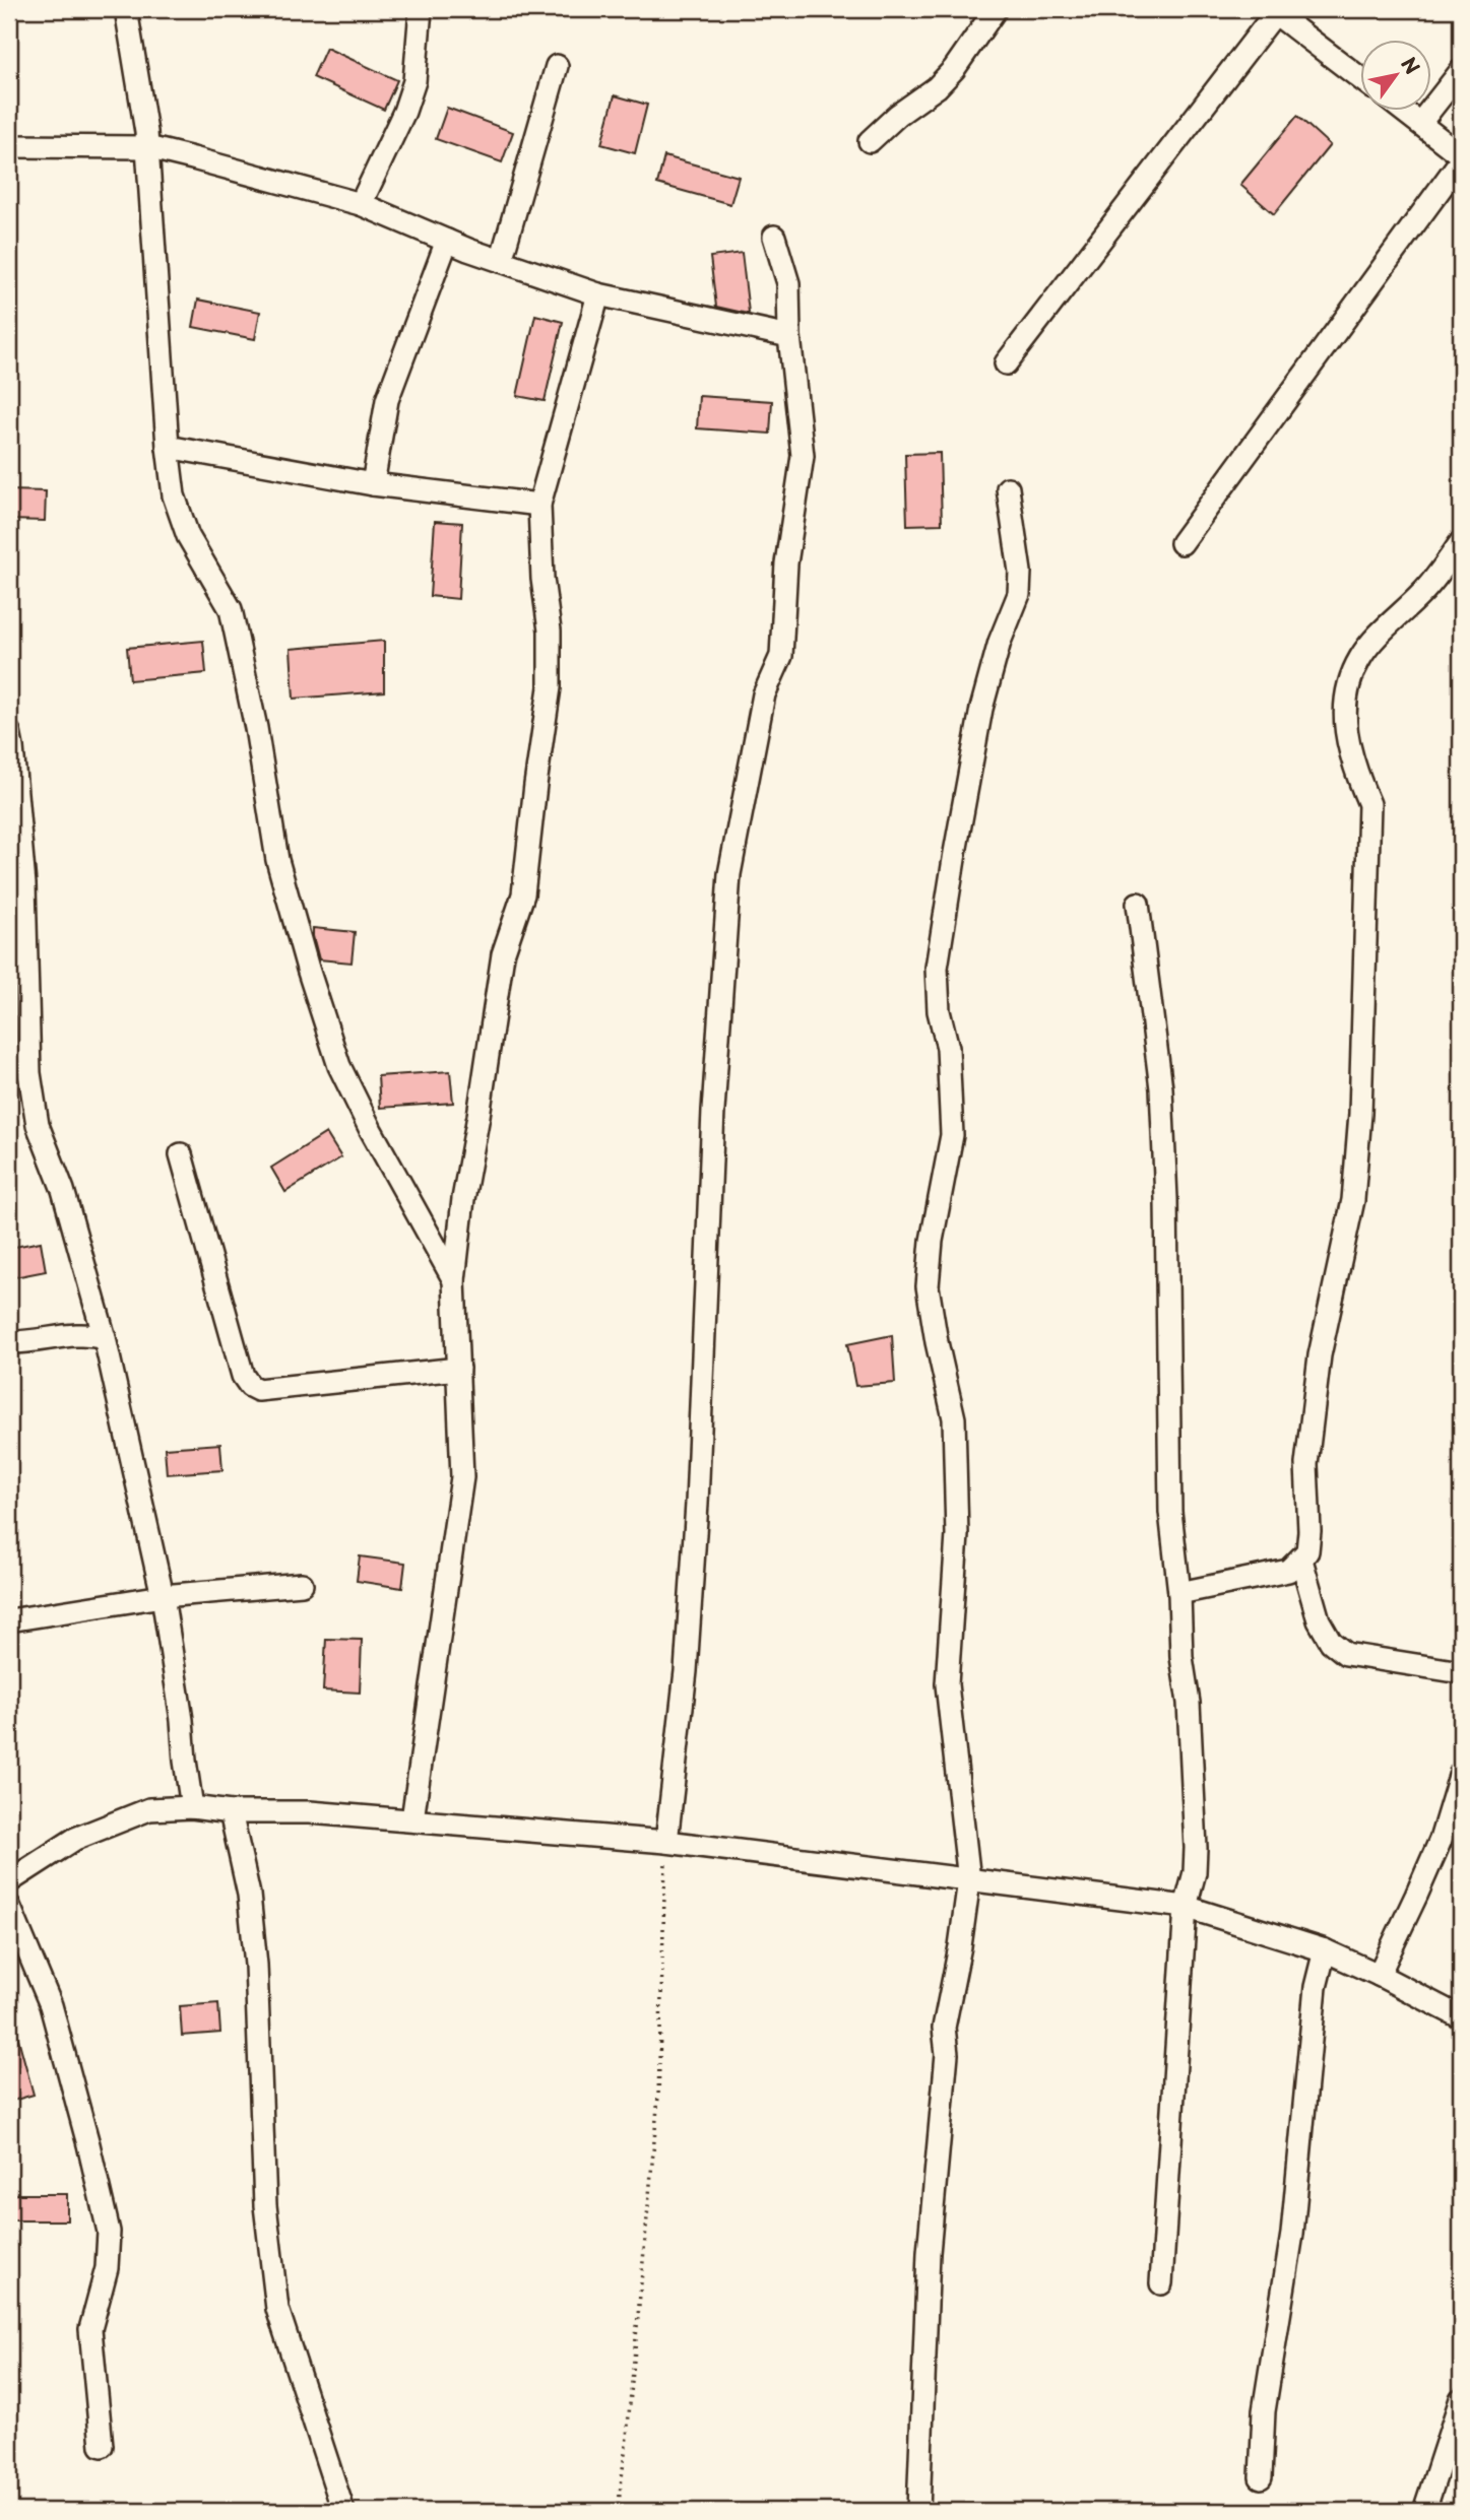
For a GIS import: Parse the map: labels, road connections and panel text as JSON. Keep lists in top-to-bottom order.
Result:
{
  "north": "top right"
}
